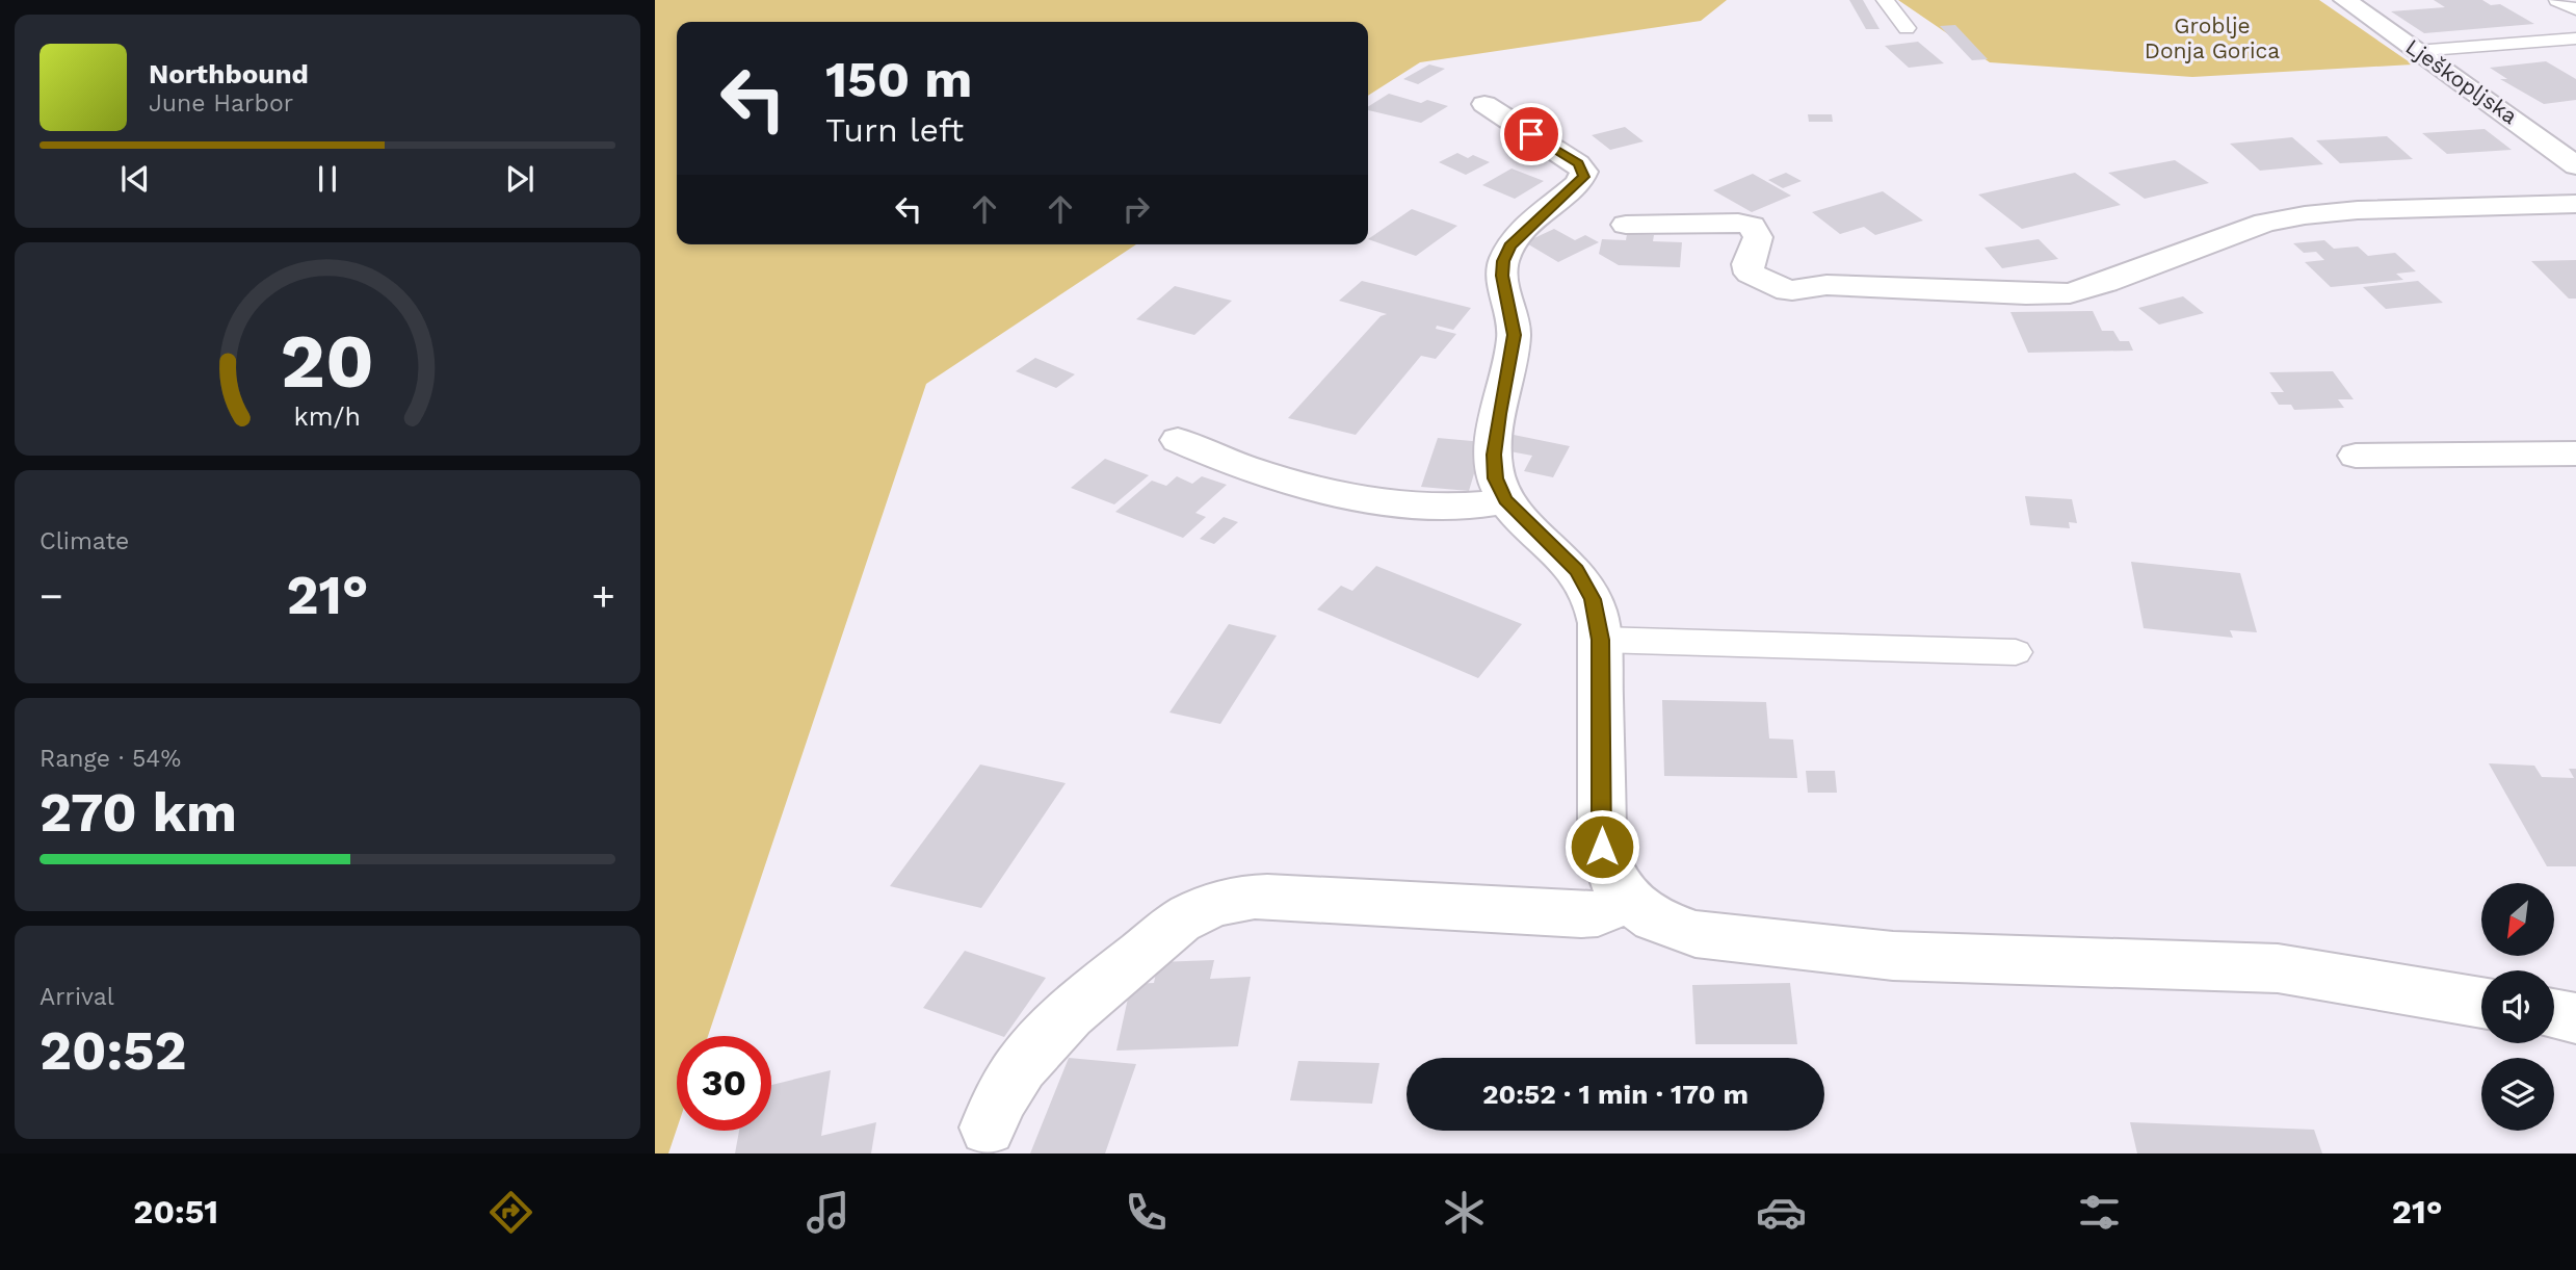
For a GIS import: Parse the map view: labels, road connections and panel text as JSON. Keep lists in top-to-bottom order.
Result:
{
  "streets": {
    "street": ["Lješkopljska"]
  },
  "parks": ["Groblje Donja Gorica"],
  "north": "bottom left",
  "page": {
    "turn": ["150 m", "Turn left"],
    "song": ["Northbound", "June Harbor"],
    "tile": [
      "Climate",
      ["Range · 54%", "270 km"],
      ["Arrival", "20:52"]
    ],
    "heat": ["−", "21°", "+"],
    "limit": "30",
    "trip": "20:52 · 1 min · 170 m",
    "tabs": ["20:51", "21°"],
    "gauge": ["20", "km/h"]
  }
}
